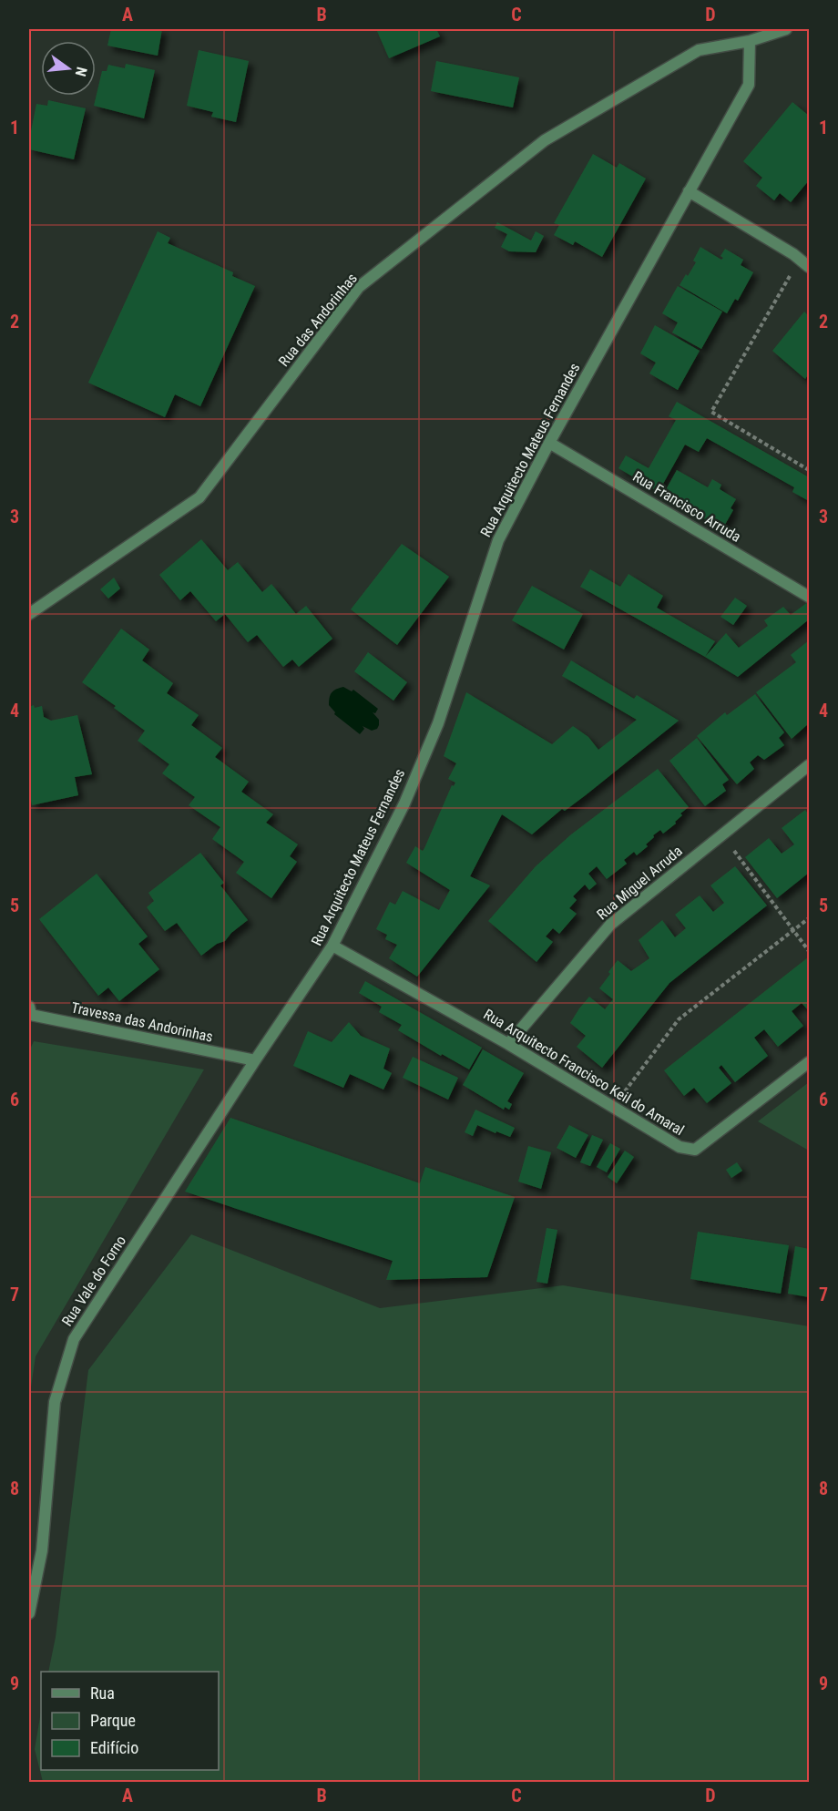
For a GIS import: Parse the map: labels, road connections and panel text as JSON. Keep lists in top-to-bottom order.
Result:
{
  "streets": {
    "street": [
      "Rua das Andorinhas",
      "Rua Arquitecto Mateus Fernandes",
      "Rua Francisco Arruda",
      "Rua Miguel Arruda",
      "Travessa das Andorinhas",
      "Rua Arquitecto Francisco Keil do Amaral",
      "Rua Vale do Forno"
    ]
  },
  "crossings": [
    ["Rua das Andorinhas", "Rua Arquitecto Mateus Fernandes"],
    ["Rua Arquitecto Mateus Fernandes", "Rua Francisco Arruda"],
    ["Rua Arquitecto Mateus Fernandes", "Travessa das Andorinhas"],
    ["Rua Arquitecto Mateus Fernandes", "Rua Arquitecto Francisco Keil do Amaral"],
    ["Rua Arquitecto Mateus Fernandes", "Rua Vale do Forno"],
    ["Rua Miguel Arruda", "Rua Arquitecto Francisco Keil do Amaral"],
    ["Travessa das Andorinhas", "Rua Vale do Forno"]
  ],
  "legend": ["Rua", "Parque", "Edifício"],
  "north": "right",
  "grid": {
    "columns": [
      "A",
      "B",
      "C",
      "D"
    ],
    "rows": [
      "1",
      "2",
      "3",
      "4",
      "5",
      "6",
      "7",
      "8",
      "9"
    ]
  }
}
